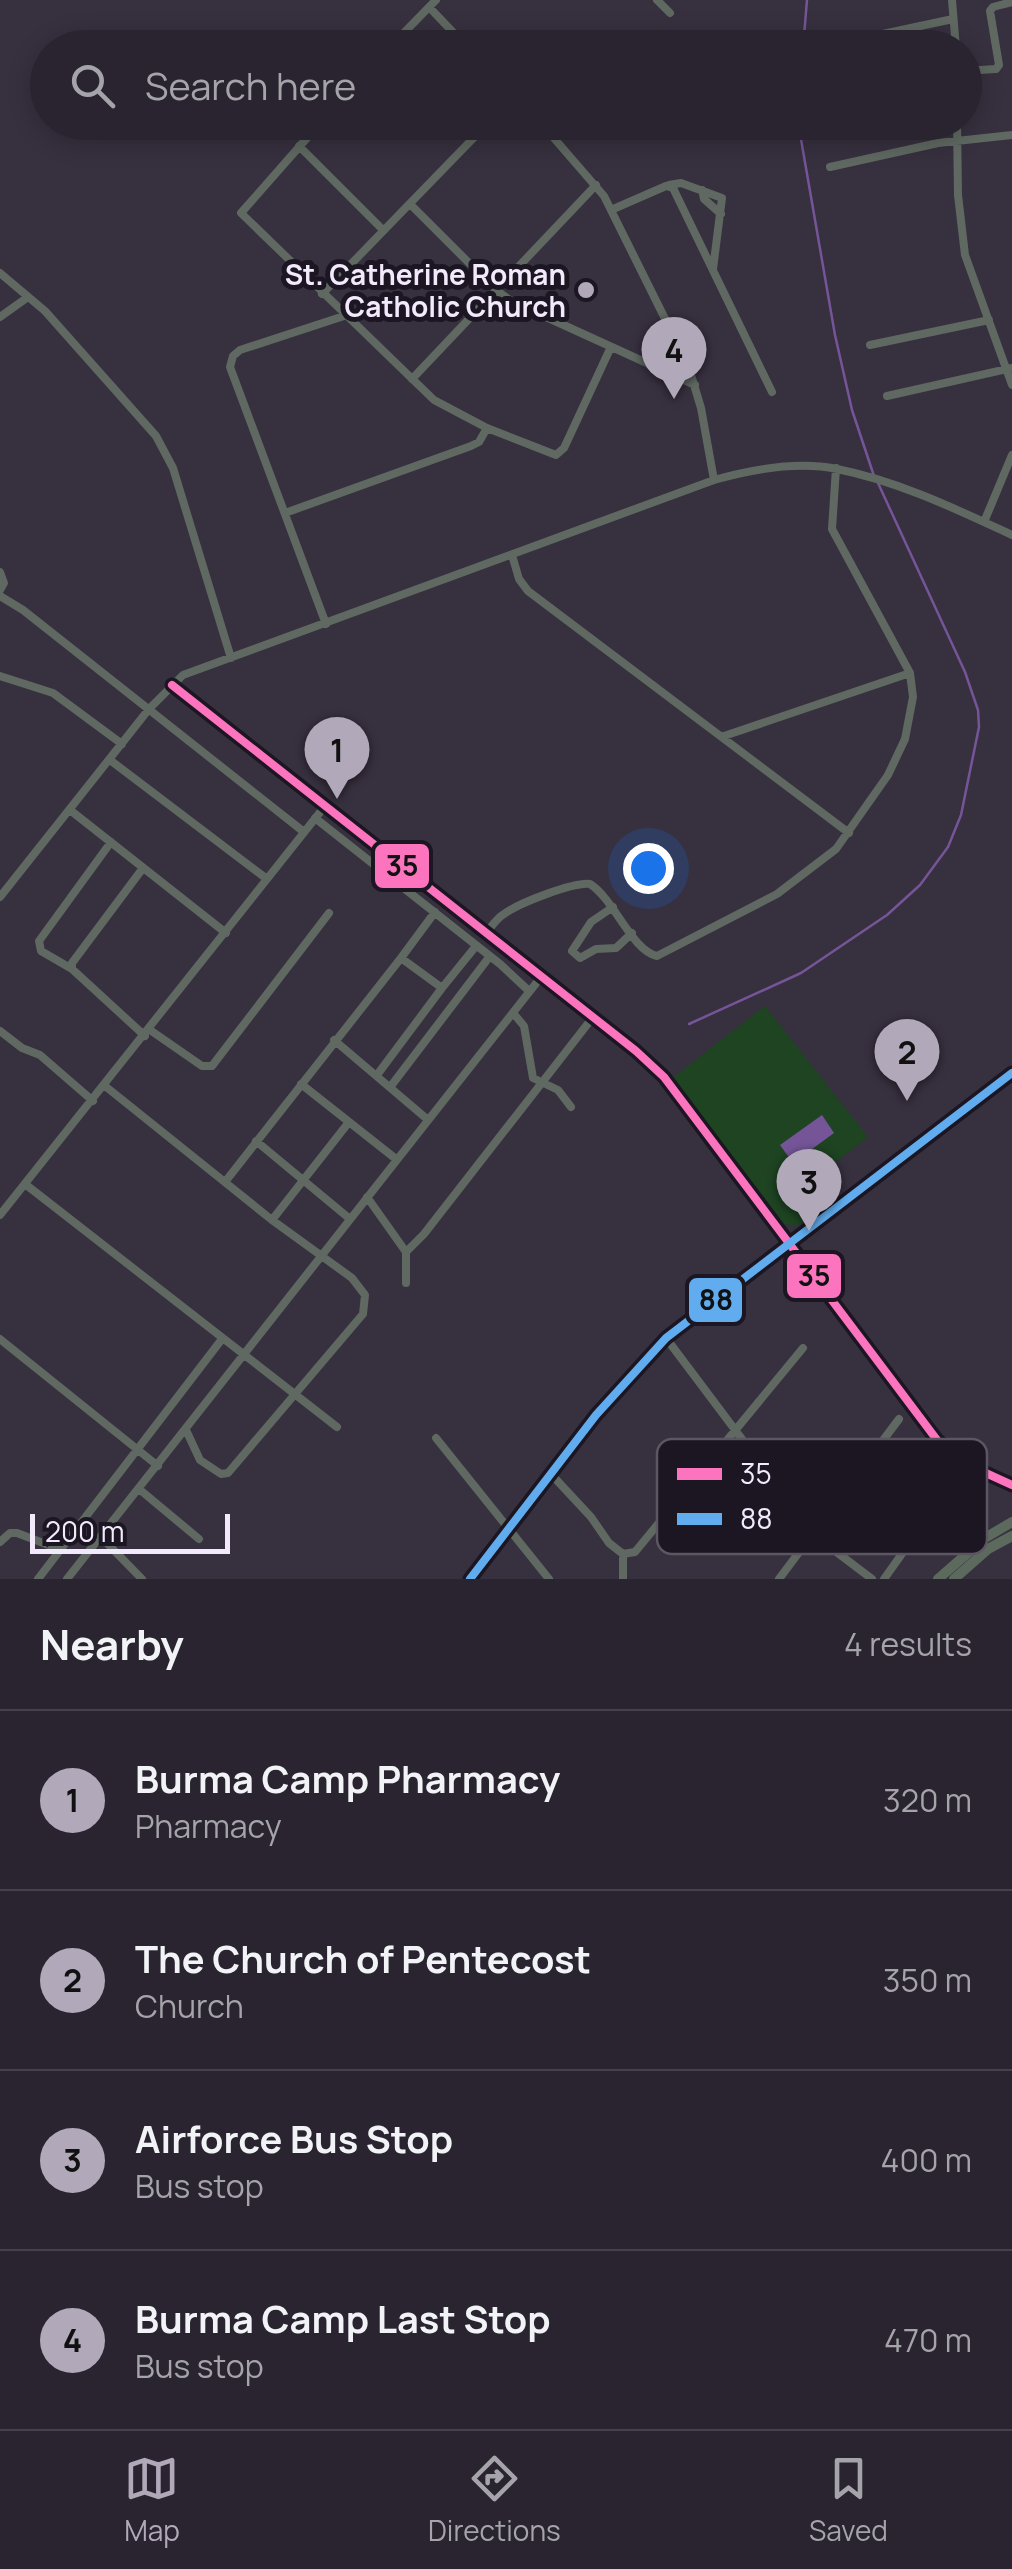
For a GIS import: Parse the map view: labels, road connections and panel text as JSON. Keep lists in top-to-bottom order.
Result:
{
  "places": ["St. Catherine Roman Catholic Church"],
  "lines": ["transit line 35", "transit line 88"],
  "legend": ["35", "88"],
  "scale_bar": "200 m",
  "page": {
    "search": "Search here",
    "pins": [
      "4",
      "1",
      "2",
      "3"
    ],
    "scale": "200 m",
    "heading": ["Nearby", "4 results"],
    "list": [
      {
        "mark": "1",
        "name": "Burma Camp Pharmacy",
        "note": "Pharmacy",
        "value": "320 m"
      },
      {
        "mark": "2",
        "name": "The Church of Pentecost",
        "note": "Church",
        "value": "350 m"
      },
      {
        "mark": "3",
        "name": "Airforce Bus Stop",
        "note": "Bus stop",
        "value": "400 m"
      },
      {
        "mark": "4",
        "name": "Burma Camp Last Stop",
        "note": "Bus stop",
        "value": "470 m"
      }
    ],
    "nav": ["Map", "Directions", "Saved"]
  }
}
